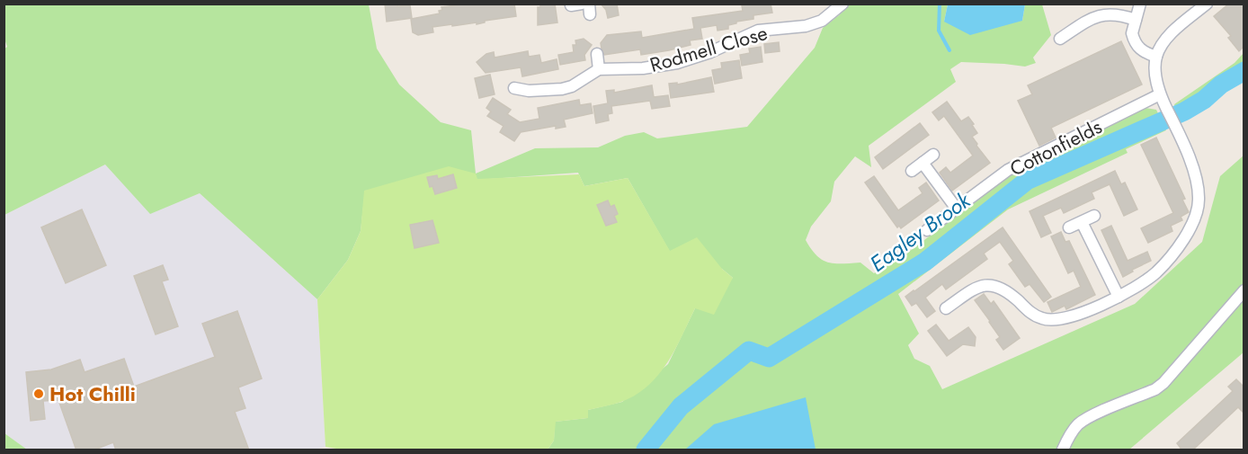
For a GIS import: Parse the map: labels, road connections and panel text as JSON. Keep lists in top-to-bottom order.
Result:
{
  "streets": {
    "street": ["Rodmell Close", "Cottonfields"]
  },
  "water": ["Eagley Brook"],
  "places": ["Hot Chilli"]
}
